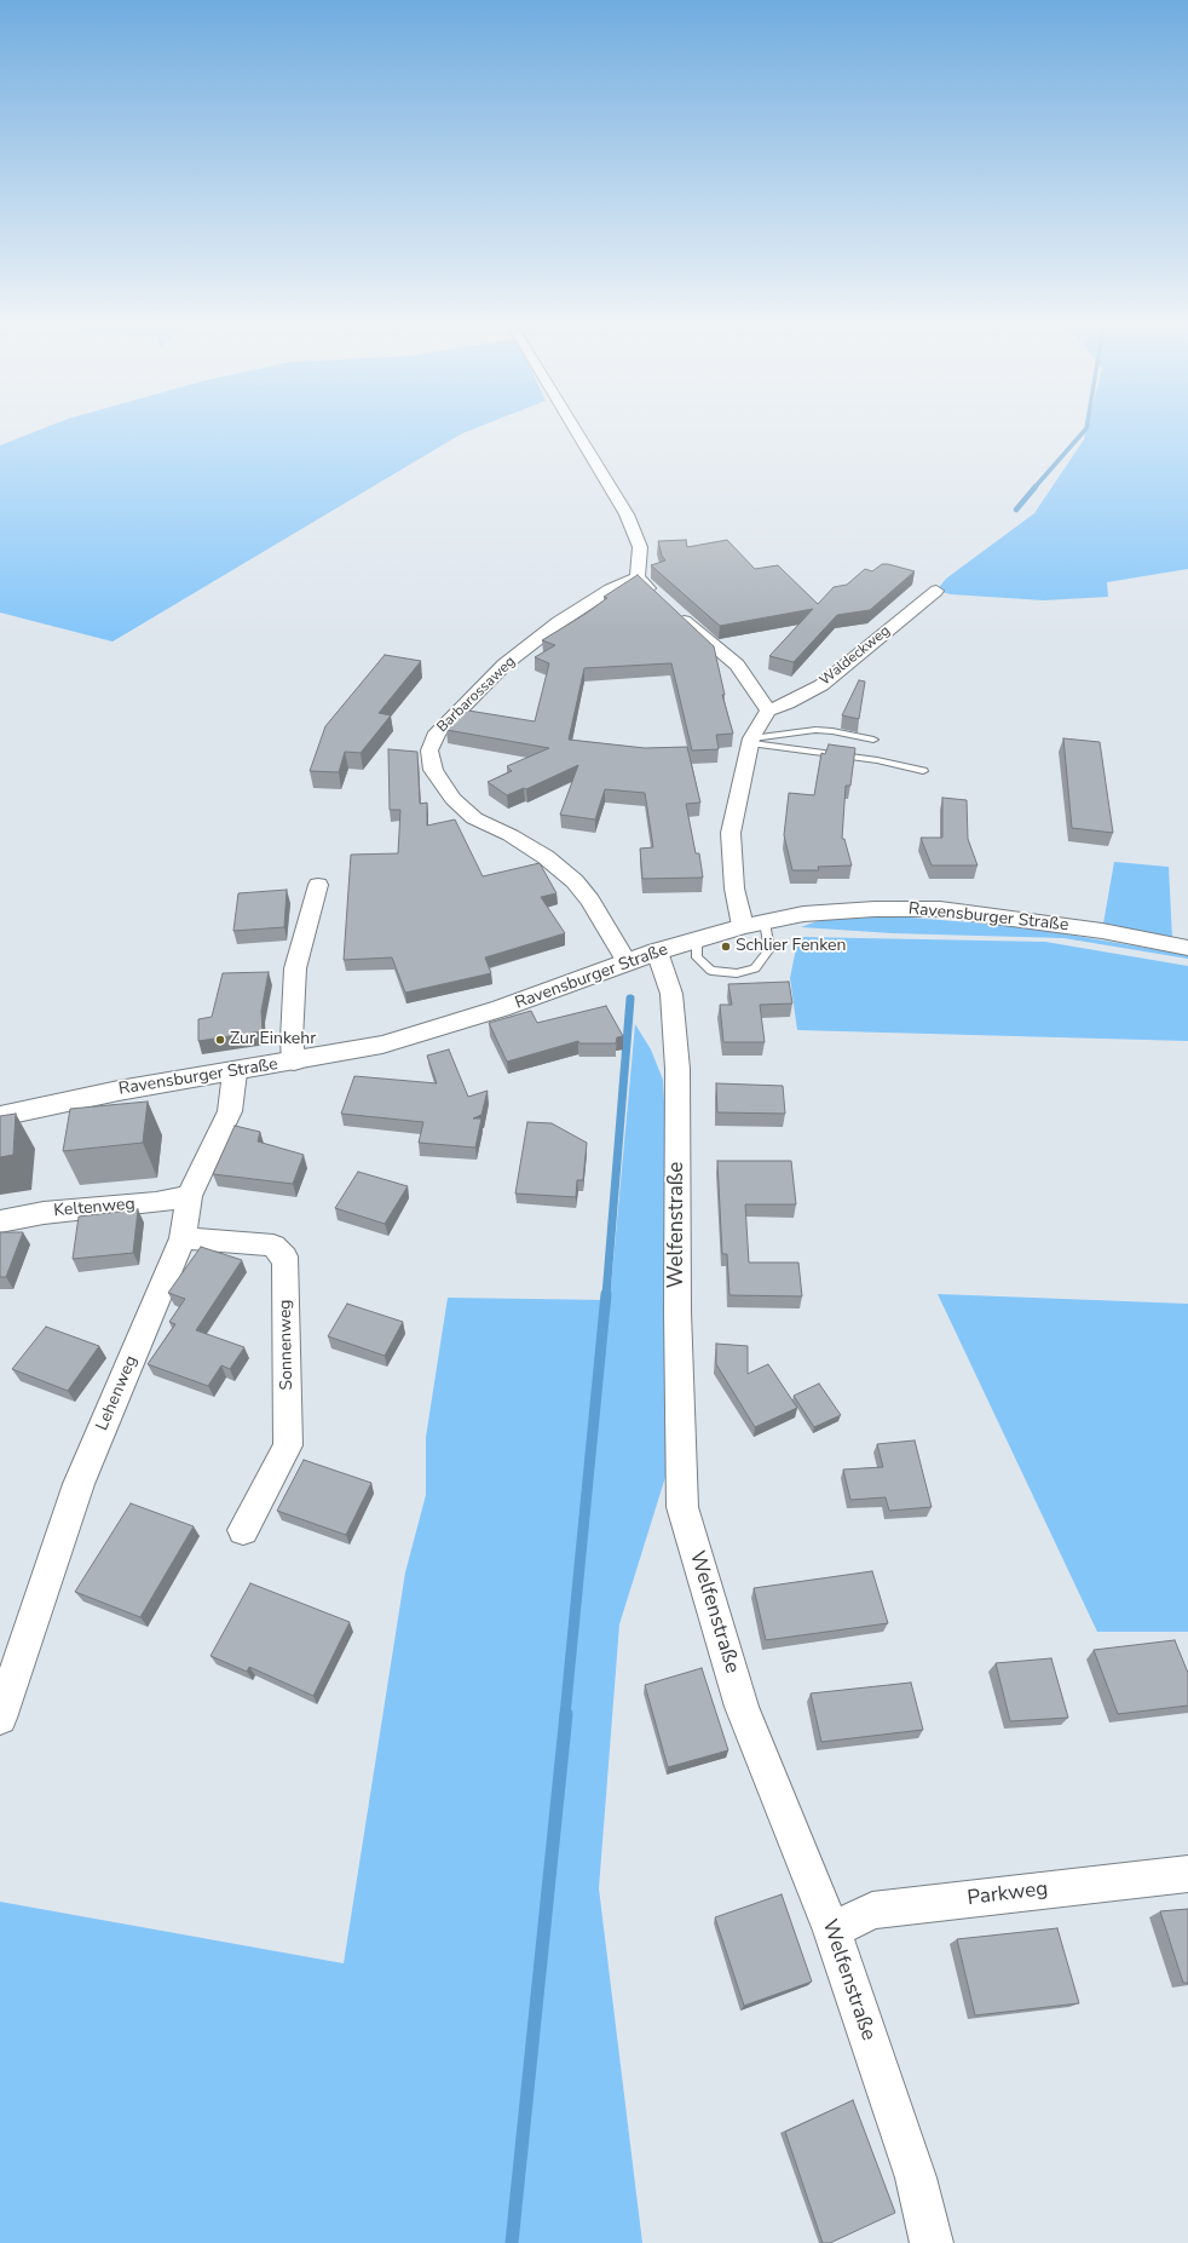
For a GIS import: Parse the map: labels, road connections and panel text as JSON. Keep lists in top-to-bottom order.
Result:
{
  "streets": {
    "main road": ["Ravensburger Straße"],
    "street": [
      "Waldeckweg",
      "Barbarossaweg",
      "Keltenweg",
      "Welfenstraße",
      "Sonnenweg",
      "Lehenweg",
      "Parkweg"
    ]
  },
  "crossings": [
    ["Barbarossaweg", "Ravensburger Straße"],
    ["Ravensburger Straße", "Welfenstraße"],
    ["Ravensburger Straße", "Lehenweg"],
    ["Keltenweg", "Lehenweg"],
    ["Welfenstraße", "Parkweg"],
    ["Sonnenweg", "Lehenweg"]
  ],
  "places": ["Schlier Fenken", "Zur Einkehr"]
}
